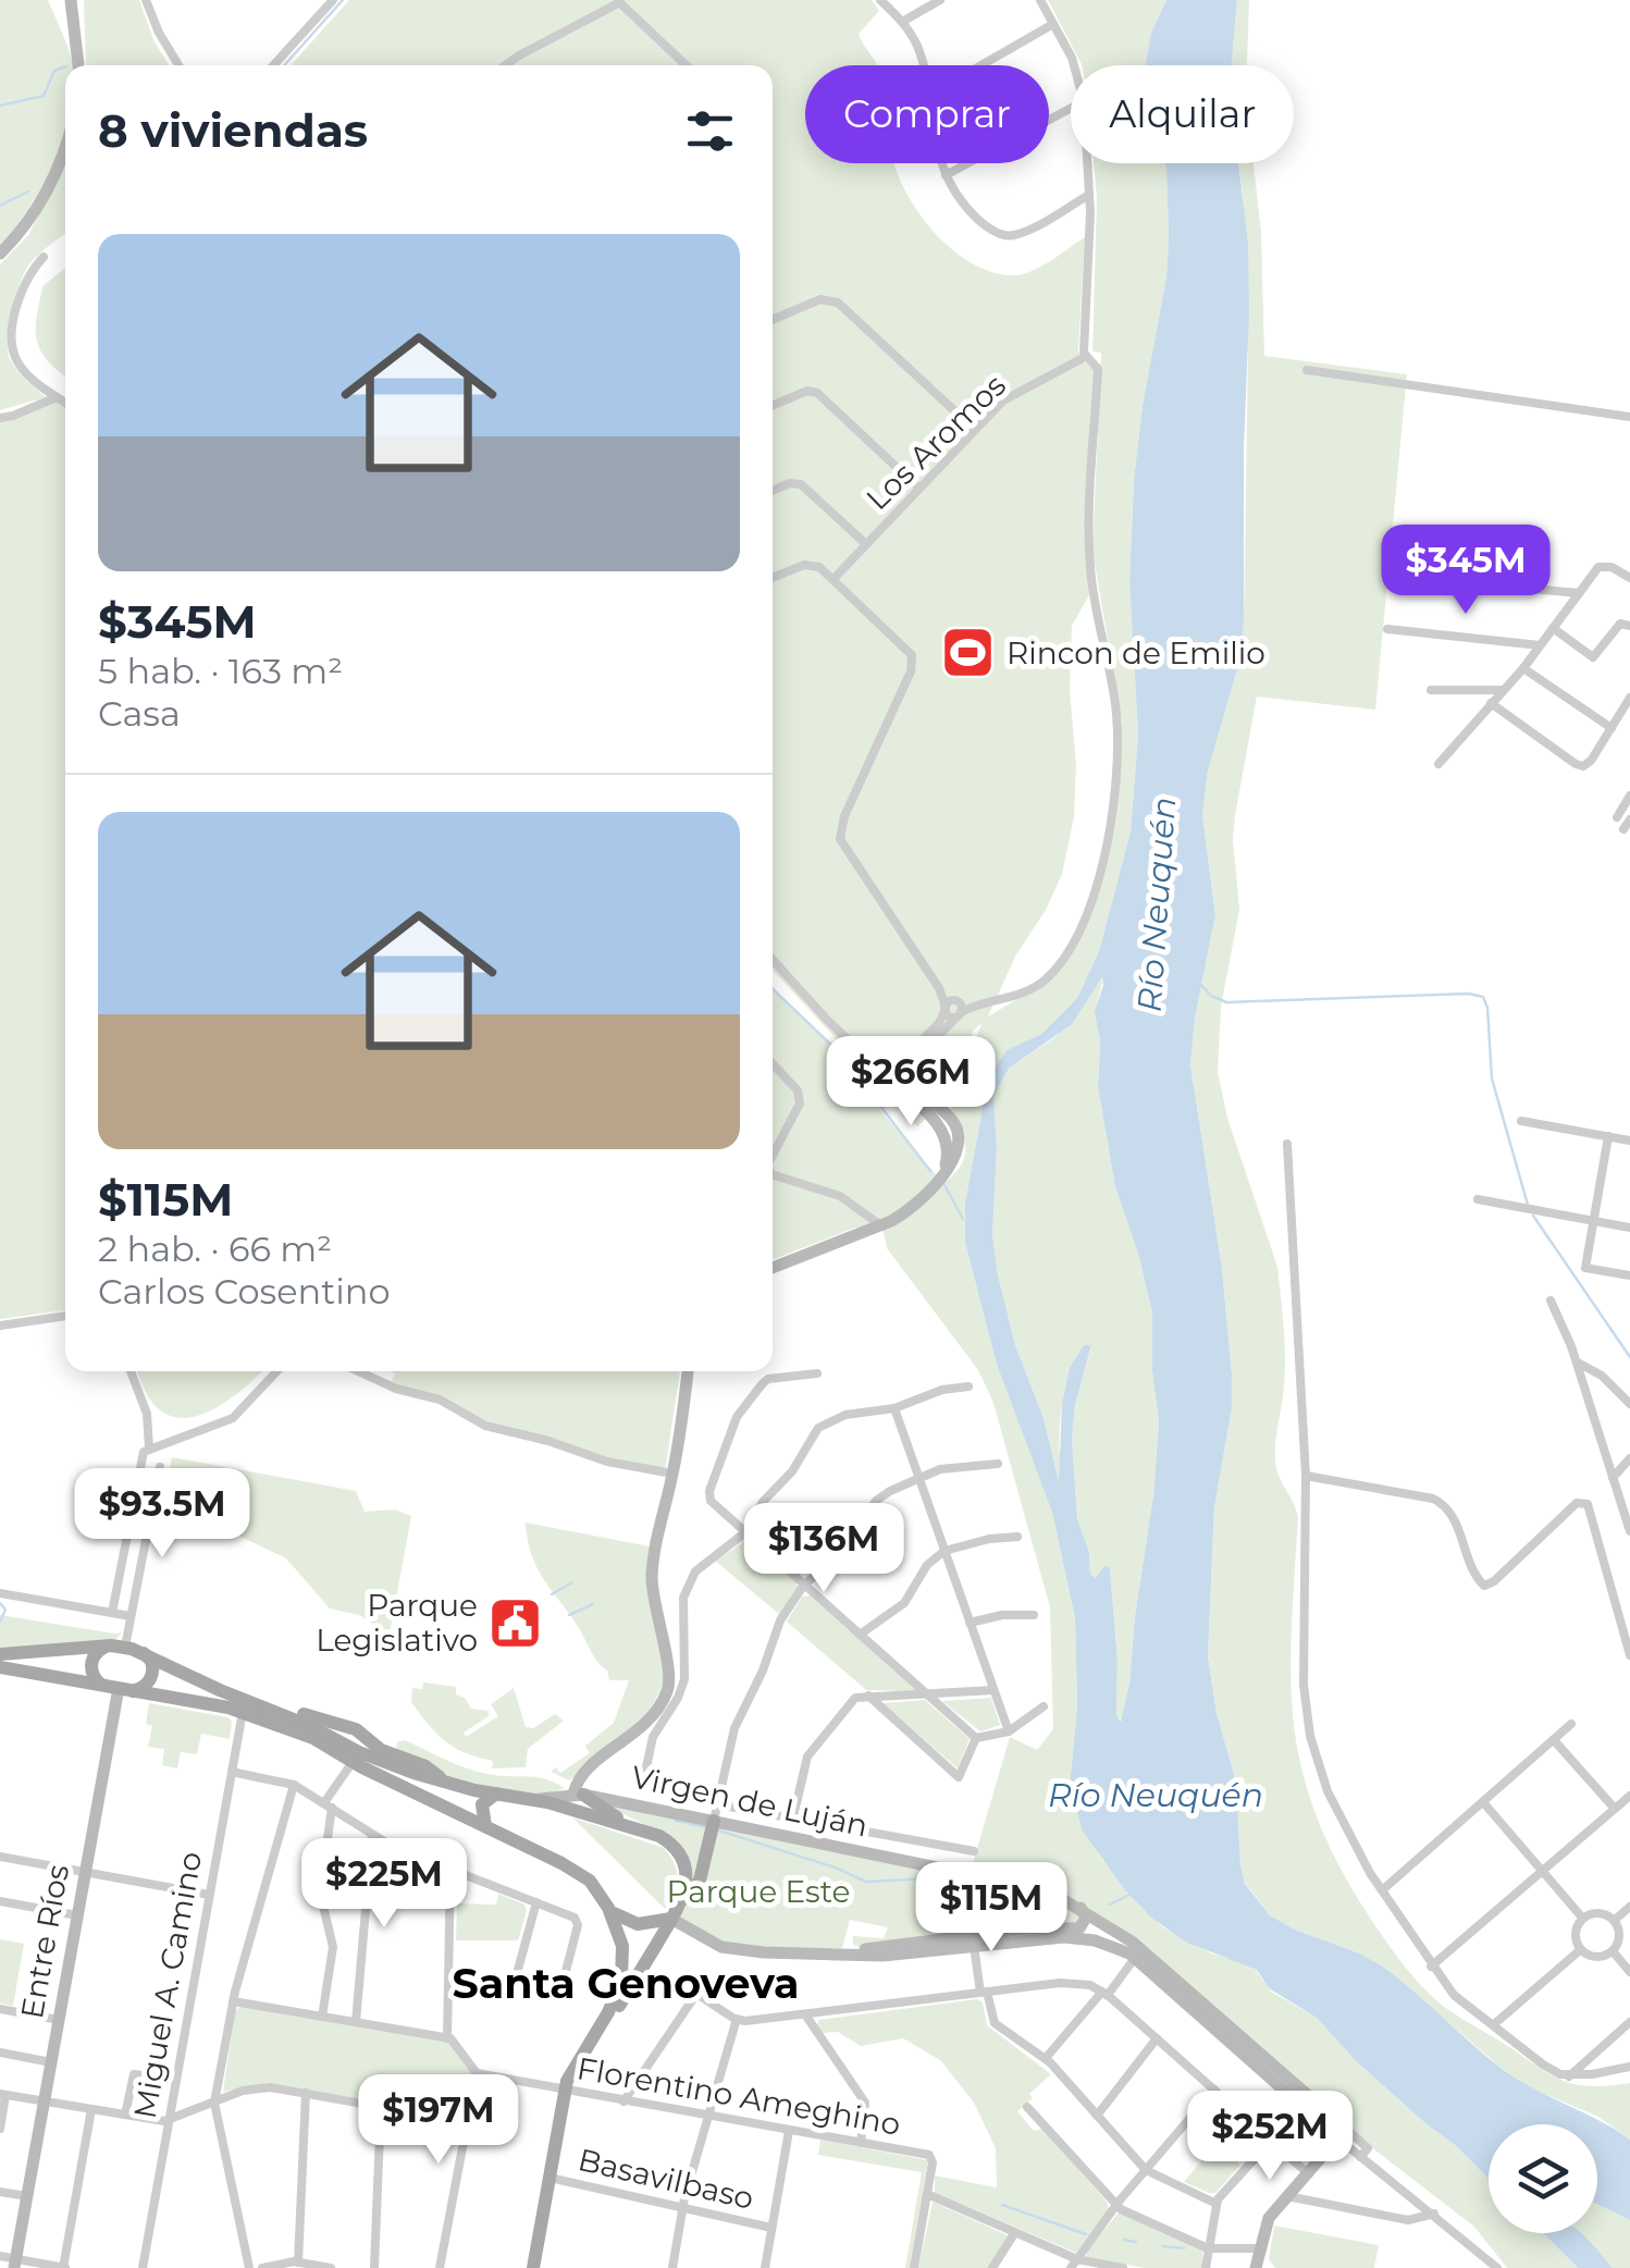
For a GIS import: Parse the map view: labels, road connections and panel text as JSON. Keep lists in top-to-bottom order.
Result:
{
  "streets": {
    "street": [
      "Los Aromos",
      "Virgen de Luján",
      "Entre Ríos",
      "Miguel A. Camino",
      "Florentino Ameghino",
      "Basavilbaso"
    ]
  },
  "districts": ["Santa Genoveva"],
  "water": ["Río Neuquén"],
  "parks": ["Parque Este"],
  "places": {
    "sports": ["Rincon de Emilio"],
    "public building": ["Parque Legislativo"]
  },
  "page": {
    "chip": ["Comprar", "Alquilar"],
    "heading": "8 viviendas",
    "list": [
      {
        "name": "$345M",
        "note": "5 hab. · 163 m² · Casa"
      },
      {
        "name": "$115M",
        "note": "2 hab. · 66 m² · Carlos Cosentino"
      }
    ],
    "price": [
      "$345M",
      "$266M",
      "$93.5M",
      "$136M",
      "$225M",
      "$115M",
      "$197M",
      "$252M"
    ]
  }
}
